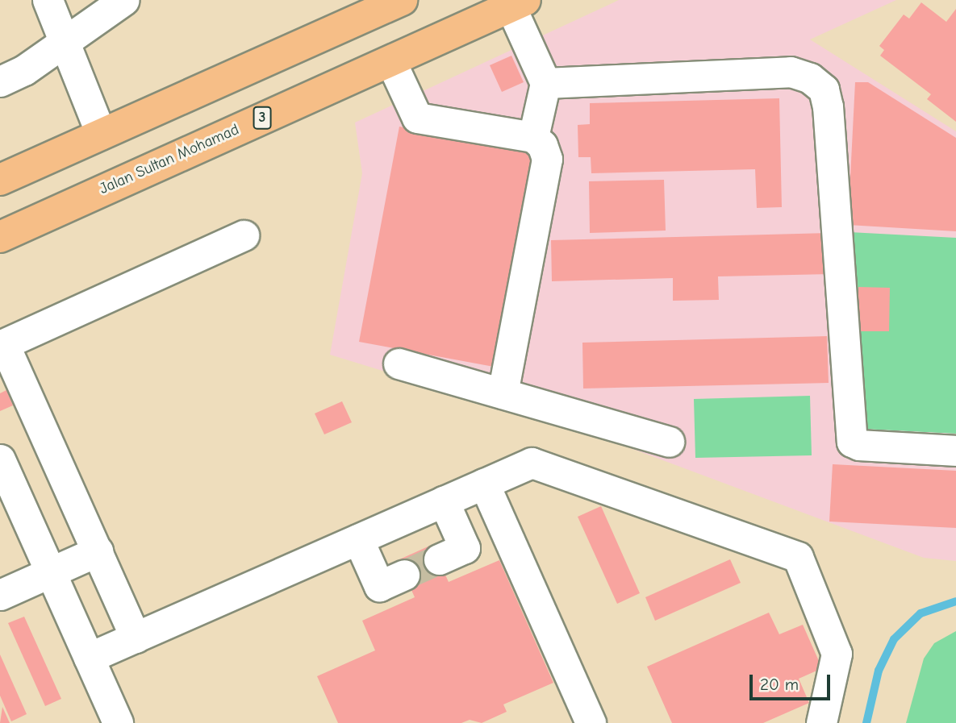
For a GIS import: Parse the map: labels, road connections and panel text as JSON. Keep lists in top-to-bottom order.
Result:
{
  "streets": {
    "highway": ["3", "Jalan Sultan Mohamad"]
  },
  "scale_bar": "20 m"
}
